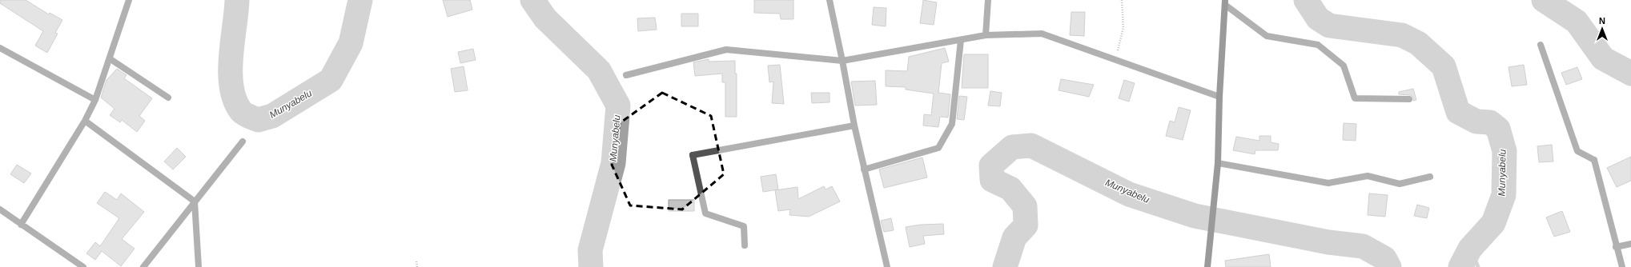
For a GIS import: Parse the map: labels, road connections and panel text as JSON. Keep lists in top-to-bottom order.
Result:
{
  "water": ["Munyabelu"],
  "north": "top"
}
